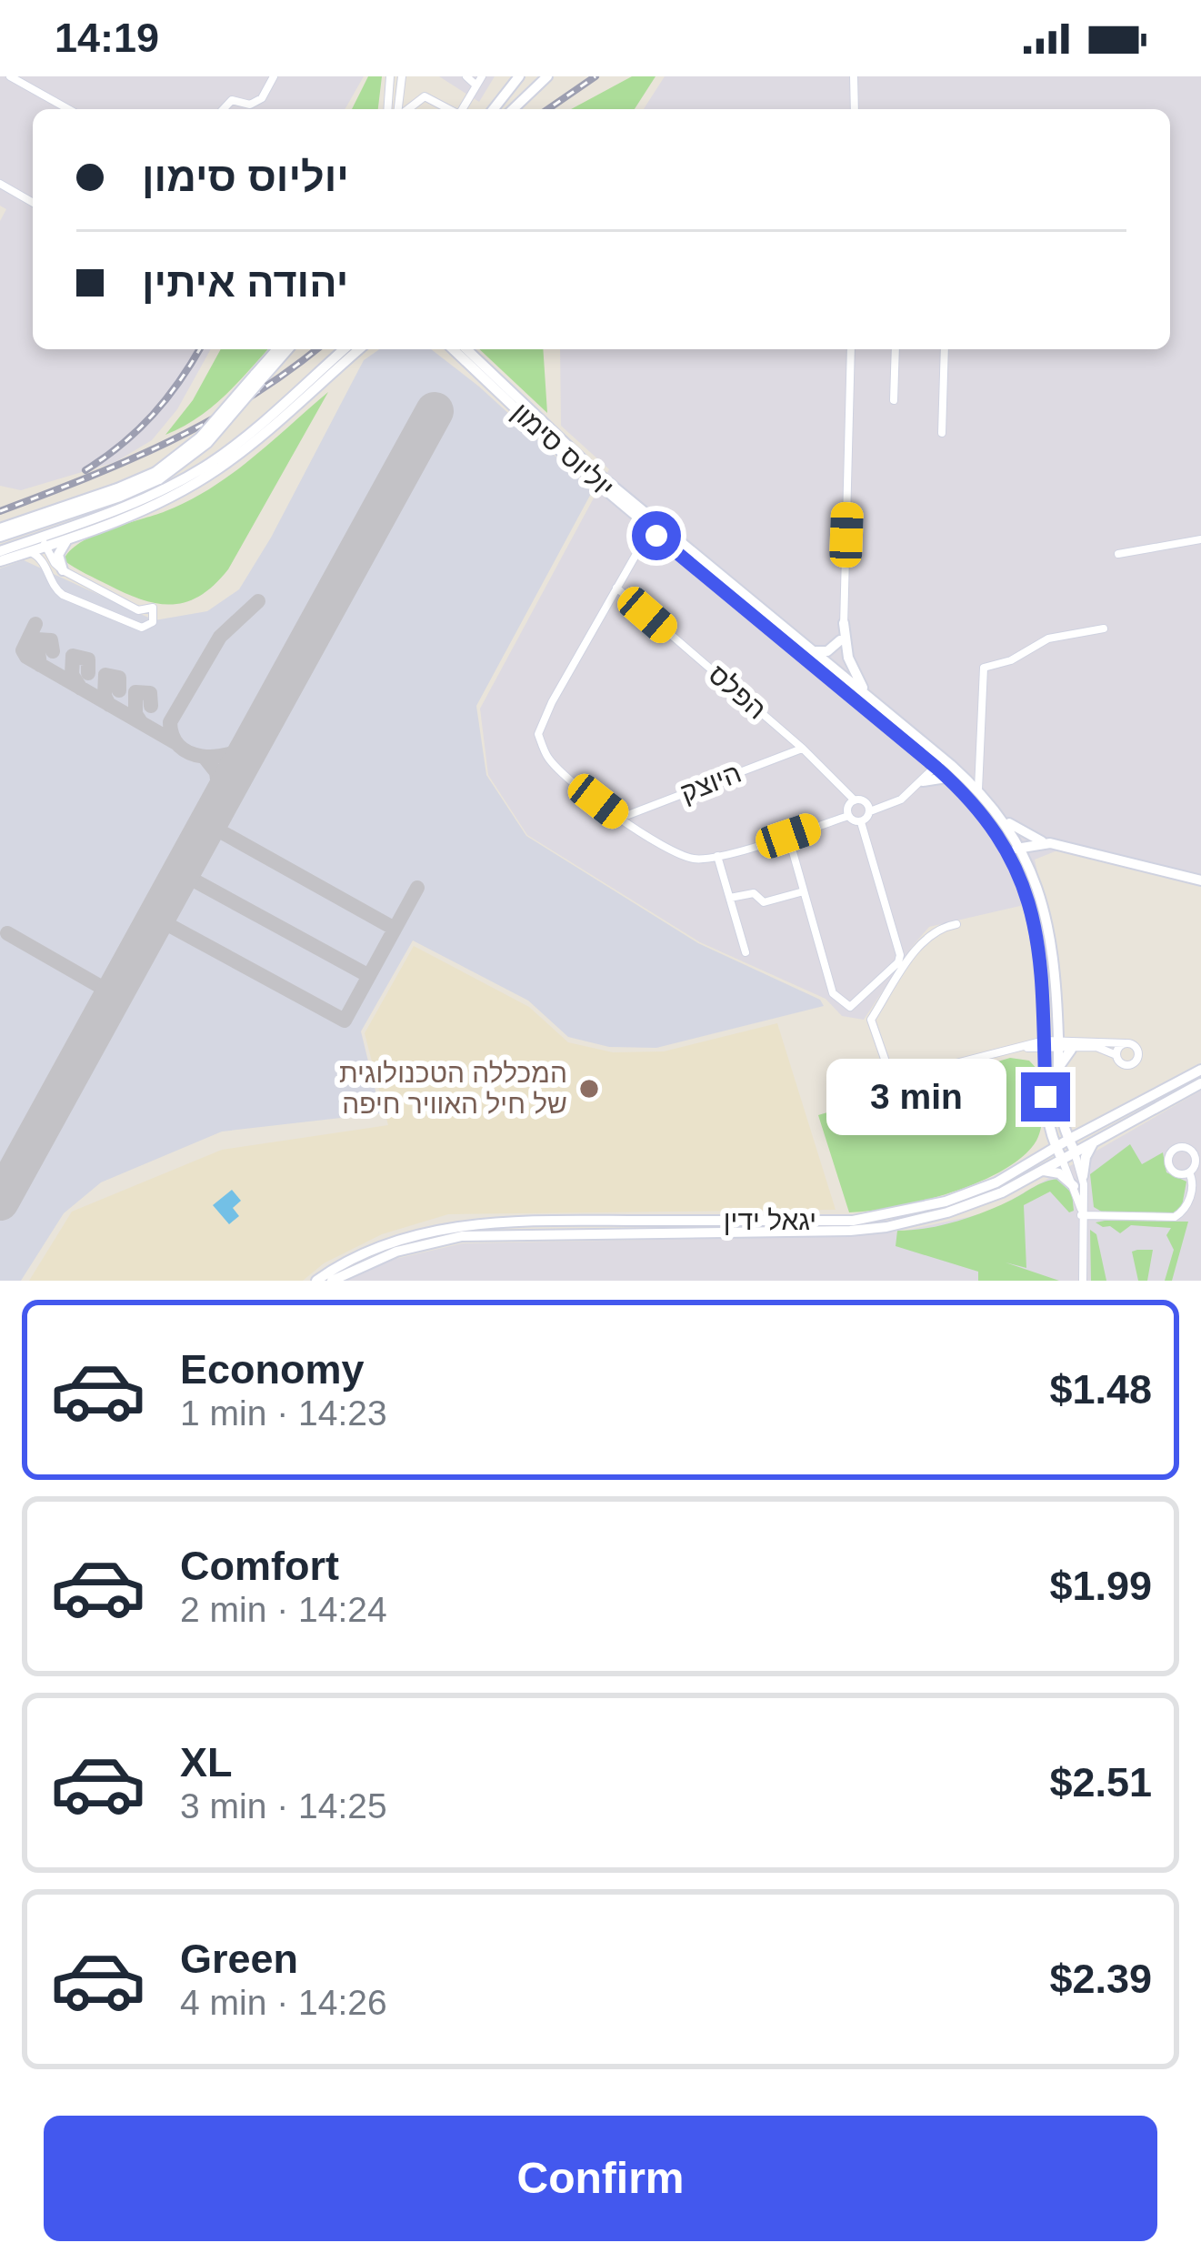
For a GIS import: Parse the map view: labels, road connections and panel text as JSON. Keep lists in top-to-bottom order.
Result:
{
  "streets": {
    "street": [
      "יוליוס סימון",
      "הפלס",
      "היוצק",
      "יגאל ידין"
    ]
  },
  "crossings": [
    ["הפלס", "היוצק"]
  ],
  "places": ["המכללה הטכנולוגית של חיל האוויר חיפה"],
  "page": {
    "status": "14:19",
    "banner": ["יוליוס סימון", "יהודה איתין"],
    "bubble": "3 min",
    "list": [
      {
        "name": "Economy",
        "note": "1 min · 14:23",
        "value": "$1.48"
      },
      {
        "name": "Comfort",
        "note": "2 min · 14:24",
        "value": "$1.99"
      },
      {
        "name": "XL",
        "note": "3 min · 14:25",
        "value": "$2.51"
      },
      {
        "name": "Green",
        "note": "4 min · 14:26",
        "value": "$2.39"
      }
    ],
    "buttons": "Confirm"
  }
}
